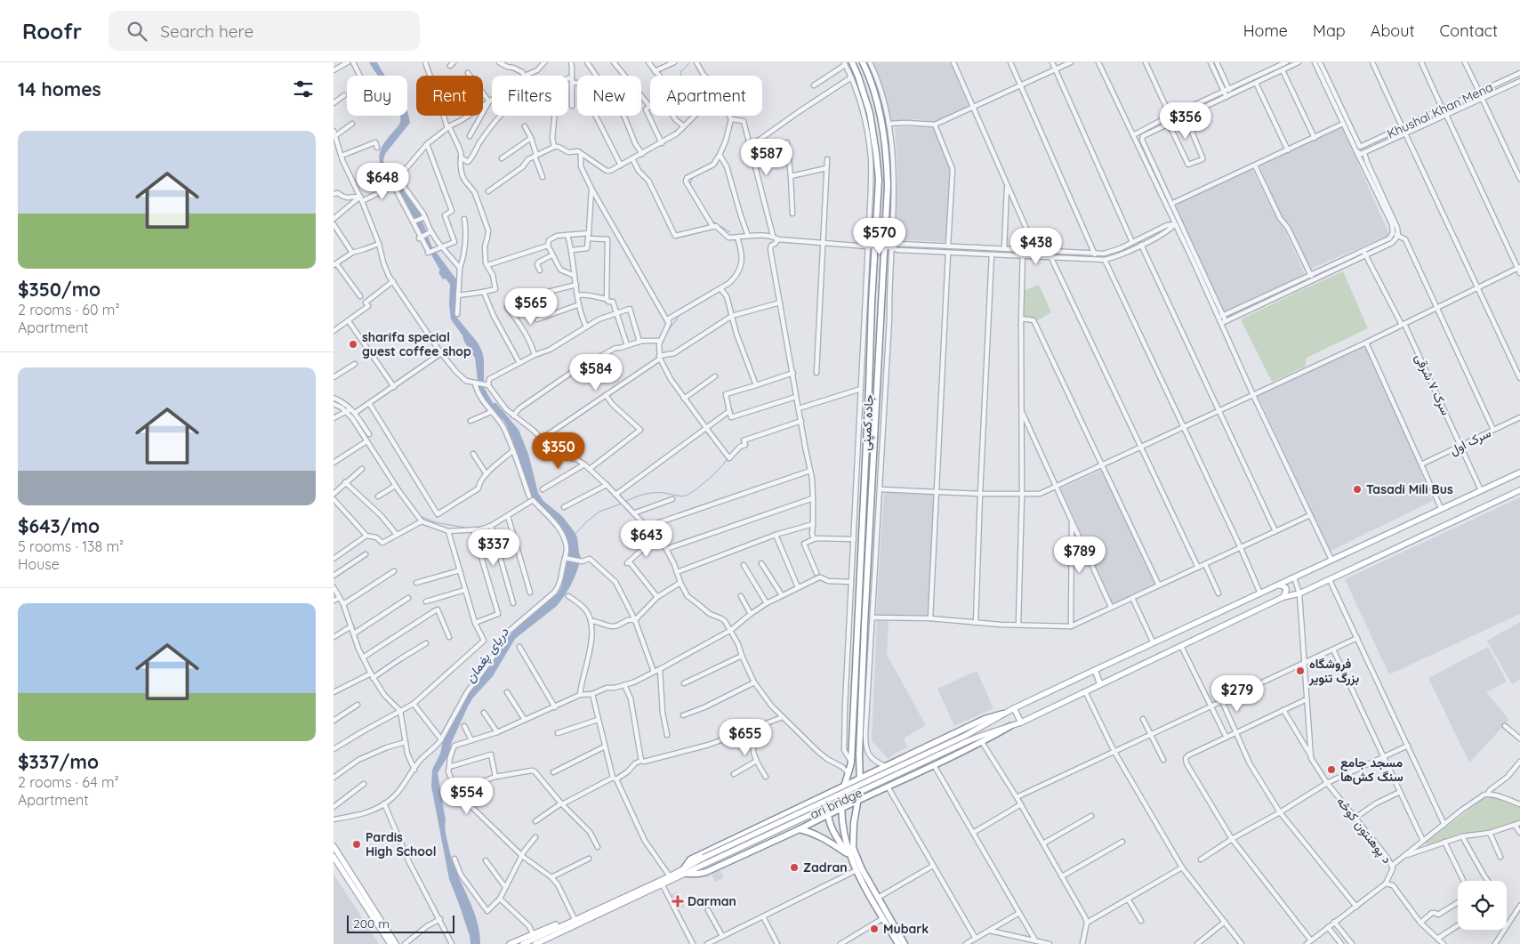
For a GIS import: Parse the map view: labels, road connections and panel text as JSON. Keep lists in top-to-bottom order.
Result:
{
  "streets": {
    "highway": ["جاده کمپنی"],
    "main road": ["ari bridge"],
    "street": [
      "Khushal Khan Mena",
      "سرک ۷ شرقی",
      "سرک‌ اول",
      "د پوهنتون کوڅه"
    ]
  },
  "crossings": [
    ["سرک ۷ شرقی", "سرک‌ اول"],
    ["ari bridge", "د پوهنتون کوڅه"]
  ],
  "water": ["دریای پغمان"],
  "places": {
    "other": [
      "sharifa special guest coffee shop",
      "Tasadi Mili Bus",
      "فروشگاه بزرگ تنویر",
      "مسجد جامع سنگ کش‌ها",
      "Pardis High School",
      "Zadran",
      "Mubark"
    ],
    "health": ["Darman"]
  },
  "scale_bar": "200 m",
  "page": {
    "header": "Roofr",
    "search": "Search here",
    "nav": [
      "Home",
      "Map",
      "About",
      "Contact"
    ],
    "heading": "14 homes",
    "chip": [
      "Buy",
      "Rent",
      "Filters",
      "New",
      "Apartment"
    ],
    "price": [
      "$356",
      "$587",
      "$648",
      "$570",
      "$438",
      "$565",
      "$584",
      "$350",
      "$643",
      "$337",
      "$789",
      "$279",
      "$655",
      "$554"
    ],
    "list": [
      {
        "name": "$350/mo",
        "note": "2 rooms · 60 m² · Apartment"
      },
      {
        "name": "$643/mo",
        "note": "5 rooms · 138 m² · House"
      },
      {
        "name": "$337/mo",
        "note": "2 rooms · 64 m² · Apartment"
      }
    ],
    "scale": "200 m"
  }
}
